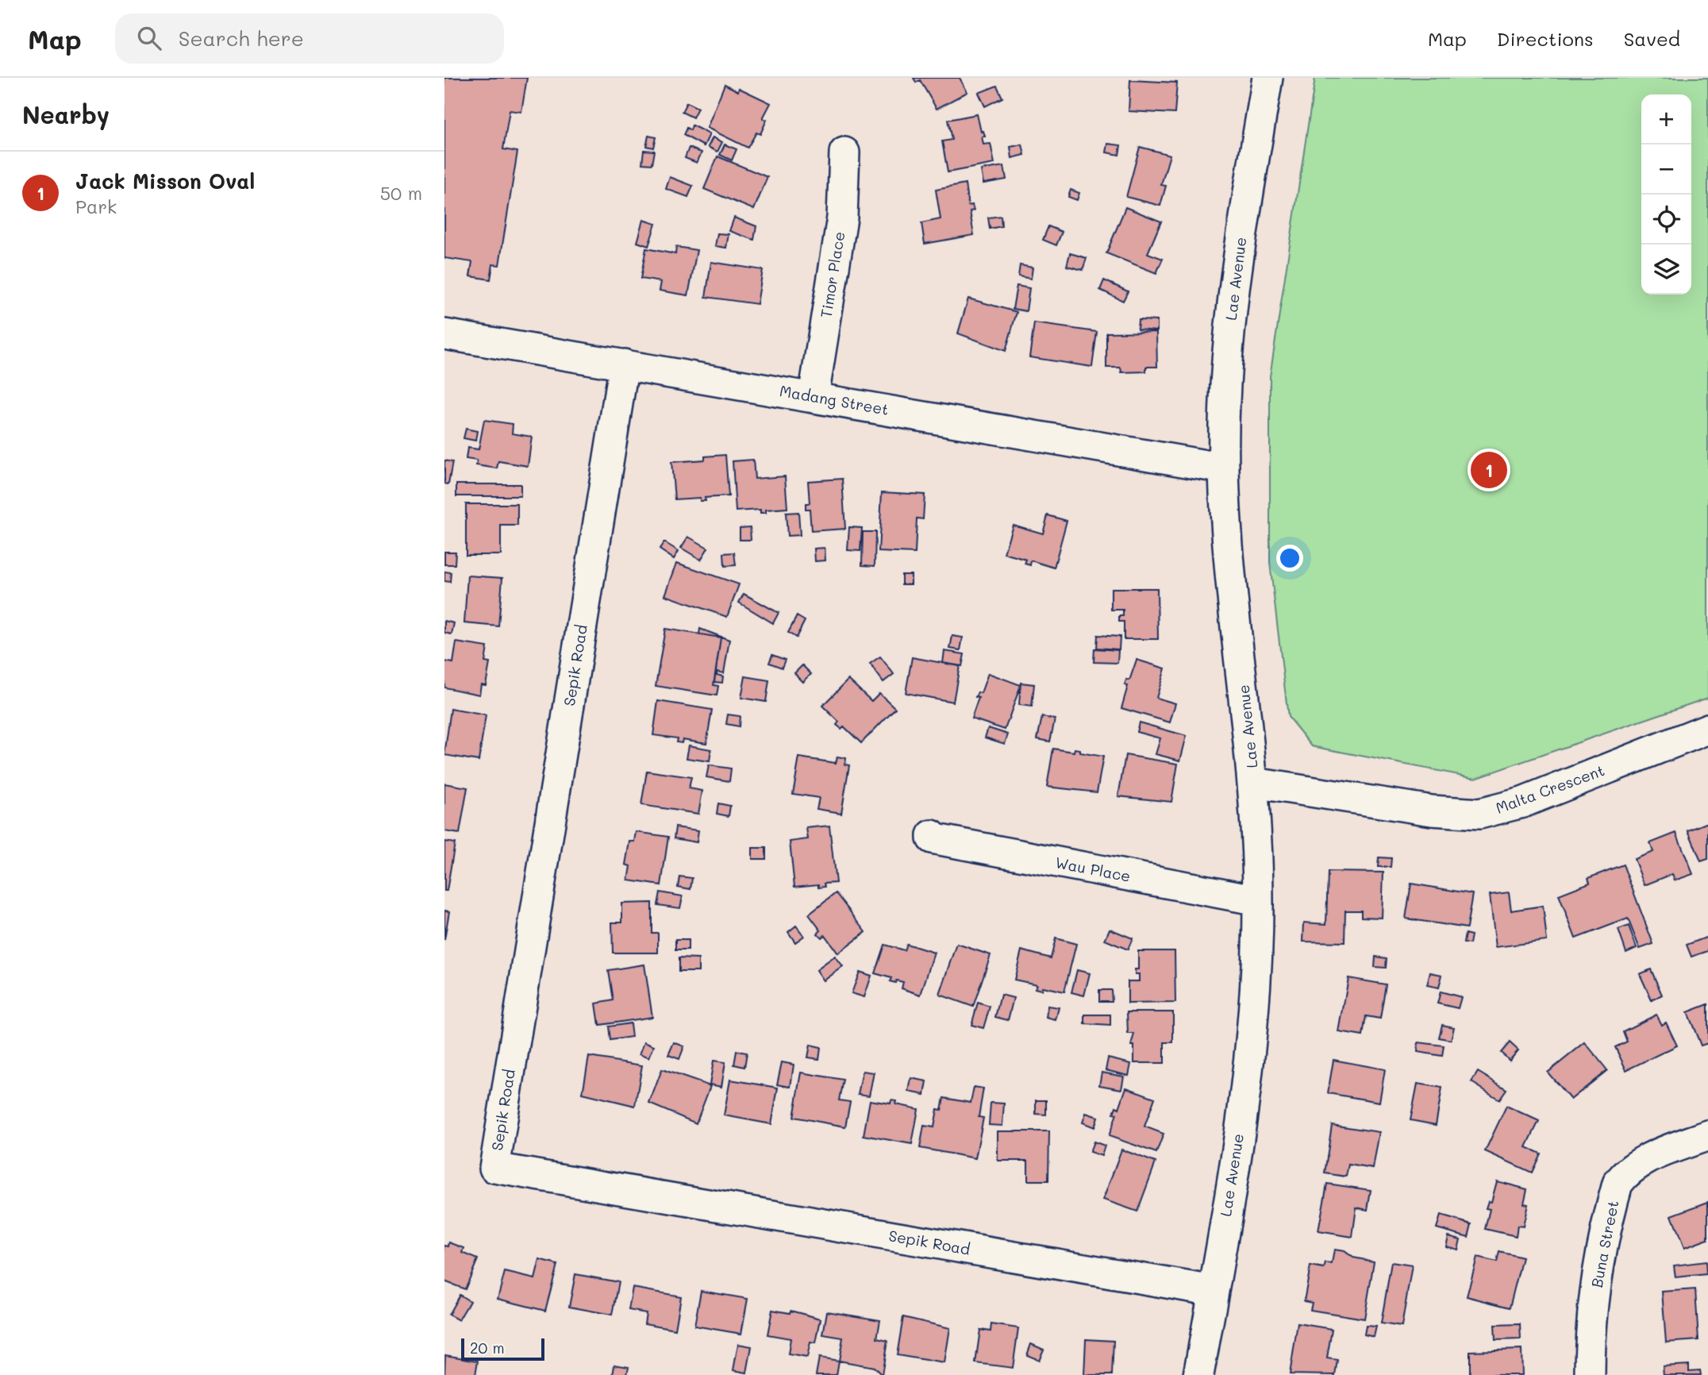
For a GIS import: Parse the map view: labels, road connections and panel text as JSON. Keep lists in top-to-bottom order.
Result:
{
  "streets": {
    "street": [
      "Timor Place",
      "Lae Avenue",
      "Madang Street",
      "Sepik Road",
      "Malta Crescent",
      "Wau Place",
      "Buna Street"
    ]
  },
  "crossings": [
    ["Timor Place", "Madang Street"],
    ["Lae Avenue", "Madang Street"],
    ["Lae Avenue", "Sepik Road"],
    ["Lae Avenue", "Malta Crescent"],
    ["Lae Avenue", "Wau Place"],
    ["Madang Street", "Sepik Road"]
  ],
  "scale_bar": "20 m",
  "page": {
    "header": "Map",
    "search": "Search here",
    "nav": ["Map", "Directions", "Saved"],
    "heading": "Nearby",
    "map_buttons": ["+", "−"],
    "list": [
      {
        "mark": "1",
        "name": "Jack Misson Oval",
        "note": "Park",
        "value": "50 m"
      }
    ],
    "pins": "1",
    "scale": "20 m"
  }
}
